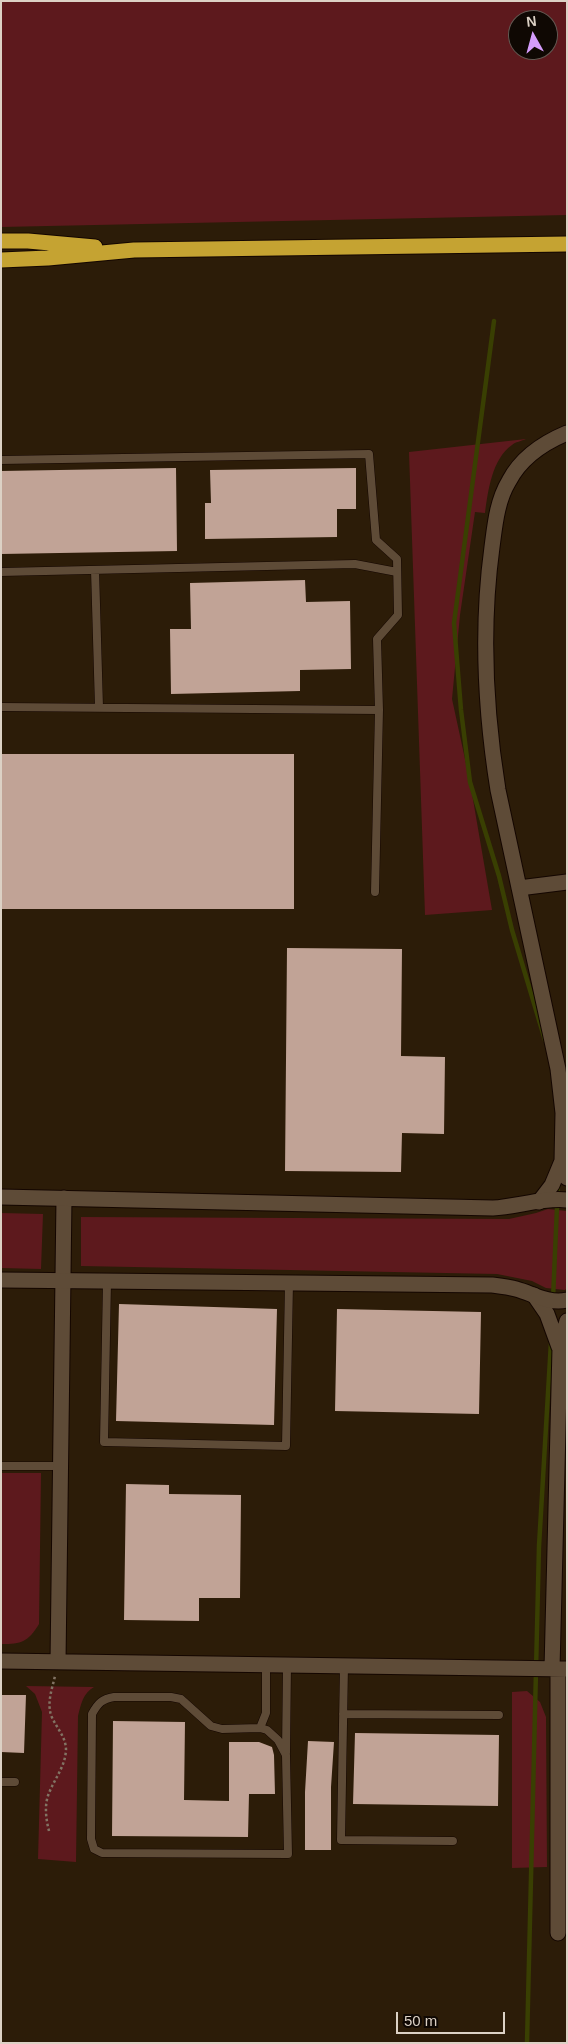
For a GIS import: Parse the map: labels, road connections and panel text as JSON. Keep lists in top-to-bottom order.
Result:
{
  "scale_bar": "50 m",
  "north": "top"
}
